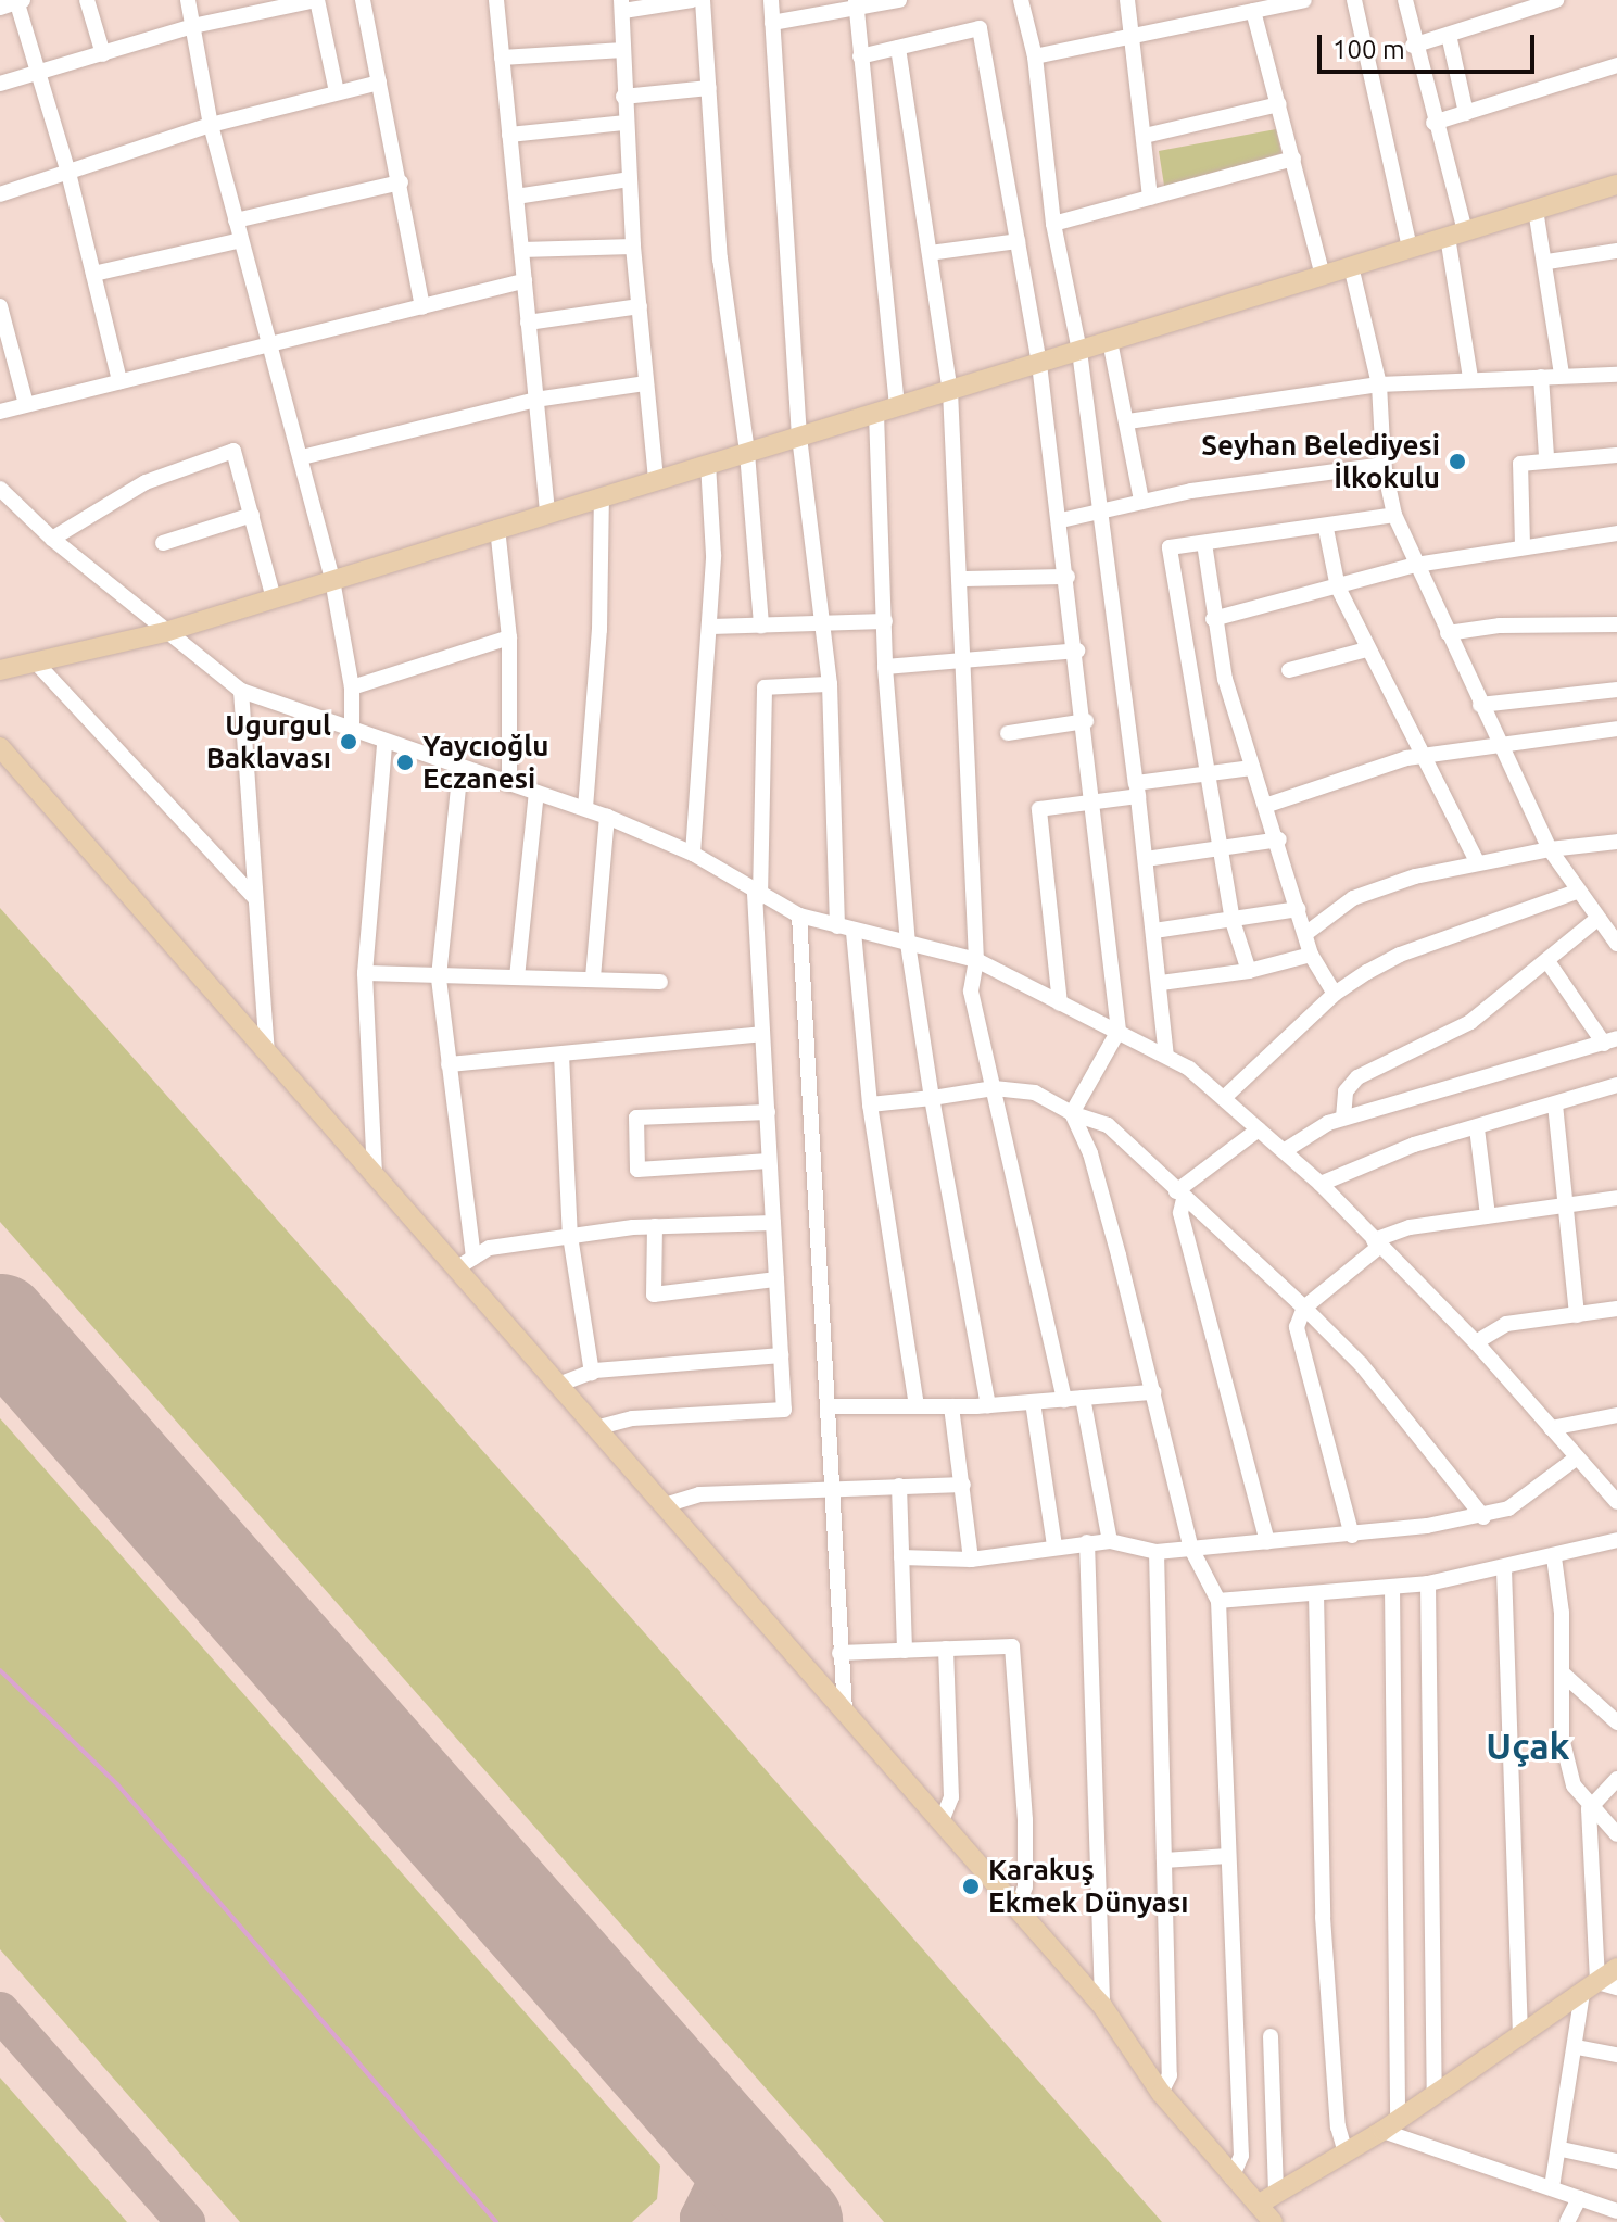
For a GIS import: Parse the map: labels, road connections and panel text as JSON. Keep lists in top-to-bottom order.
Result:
{
  "districts": ["Uçak"],
  "places": [
    "Seyhan Belediyesi İlkokulu",
    "Ugurgul Baklavası",
    "Yaycıoğlu Eczanesi",
    "Karakuş Ekmek Dünyası"
  ],
  "scale_bar": "100 m"
}
